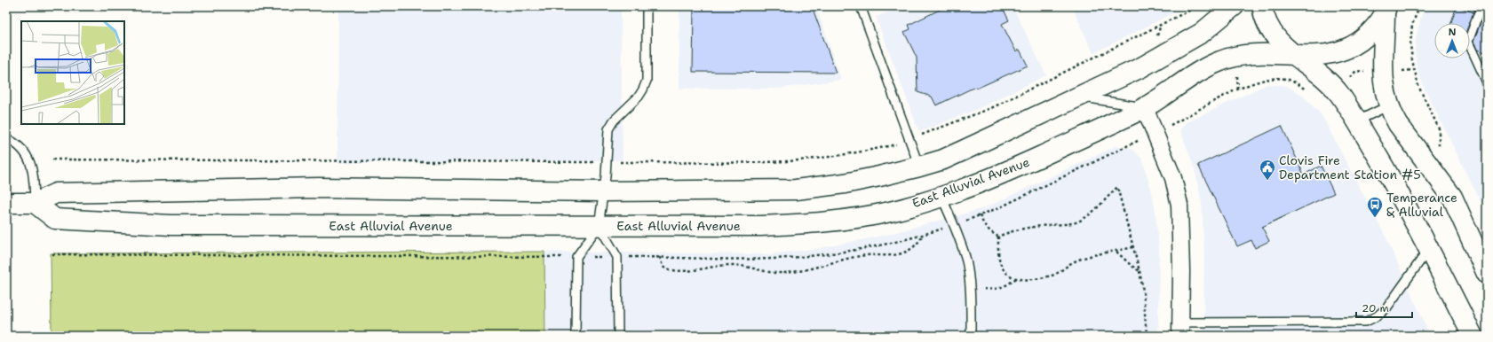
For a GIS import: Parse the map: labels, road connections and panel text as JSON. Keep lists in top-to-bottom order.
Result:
{
  "streets": {
    "street": ["East Alluvial Avenue"]
  },
  "places": {
    "public building": ["Clovis Fire Department Station #5"],
    "bus stop": ["Temperance & Alluvial"]
  },
  "scale_bar": "20 m",
  "north": "top"
}
